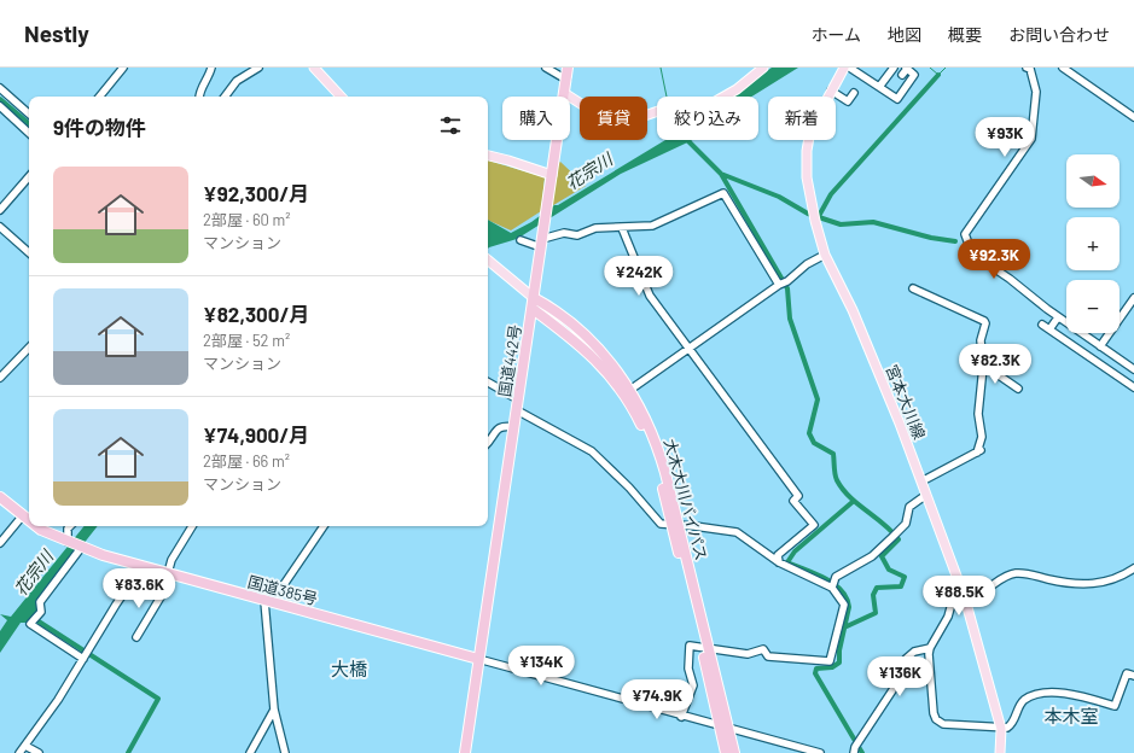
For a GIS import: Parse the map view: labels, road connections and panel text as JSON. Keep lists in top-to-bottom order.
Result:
{
  "streets": {
    "highway": ["国道442号", "大木大川バイパス", "国道385号"],
    "main road": ["宮本大川線"]
  },
  "crossings": [
    ["国道442号", "大木大川バイパス"],
    ["国道442号", "国道385号"]
  ],
  "districts": ["大橋", "本木室"],
  "water": ["花宗川"],
  "north": "right",
  "page": {
    "header": "Nestly",
    "nav": [
      "ホーム",
      "地図",
      "概要",
      "お問い合わせ"
    ],
    "chip": [
      "購入",
      "賃貸",
      "絞り込み",
      "新着"
    ],
    "heading": "9件の物件",
    "price": [
      "¥93K",
      "¥92.3K",
      "¥242K",
      "¥82.3K",
      "¥83.6K",
      "¥88.5K",
      "¥134K",
      "¥136K",
      "¥74.9K"
    ],
    "map_buttons": ["+", "−"],
    "list": [
      {
        "name": "¥92,300/月",
        "note": "2部屋 · 60 m² · マンション"
      },
      {
        "name": "¥82,300/月",
        "note": "2部屋 · 52 m² · マンション"
      },
      {
        "name": "¥74,900/月",
        "note": "2部屋 · 66 m² · マンション"
      }
    ]
  }
}
